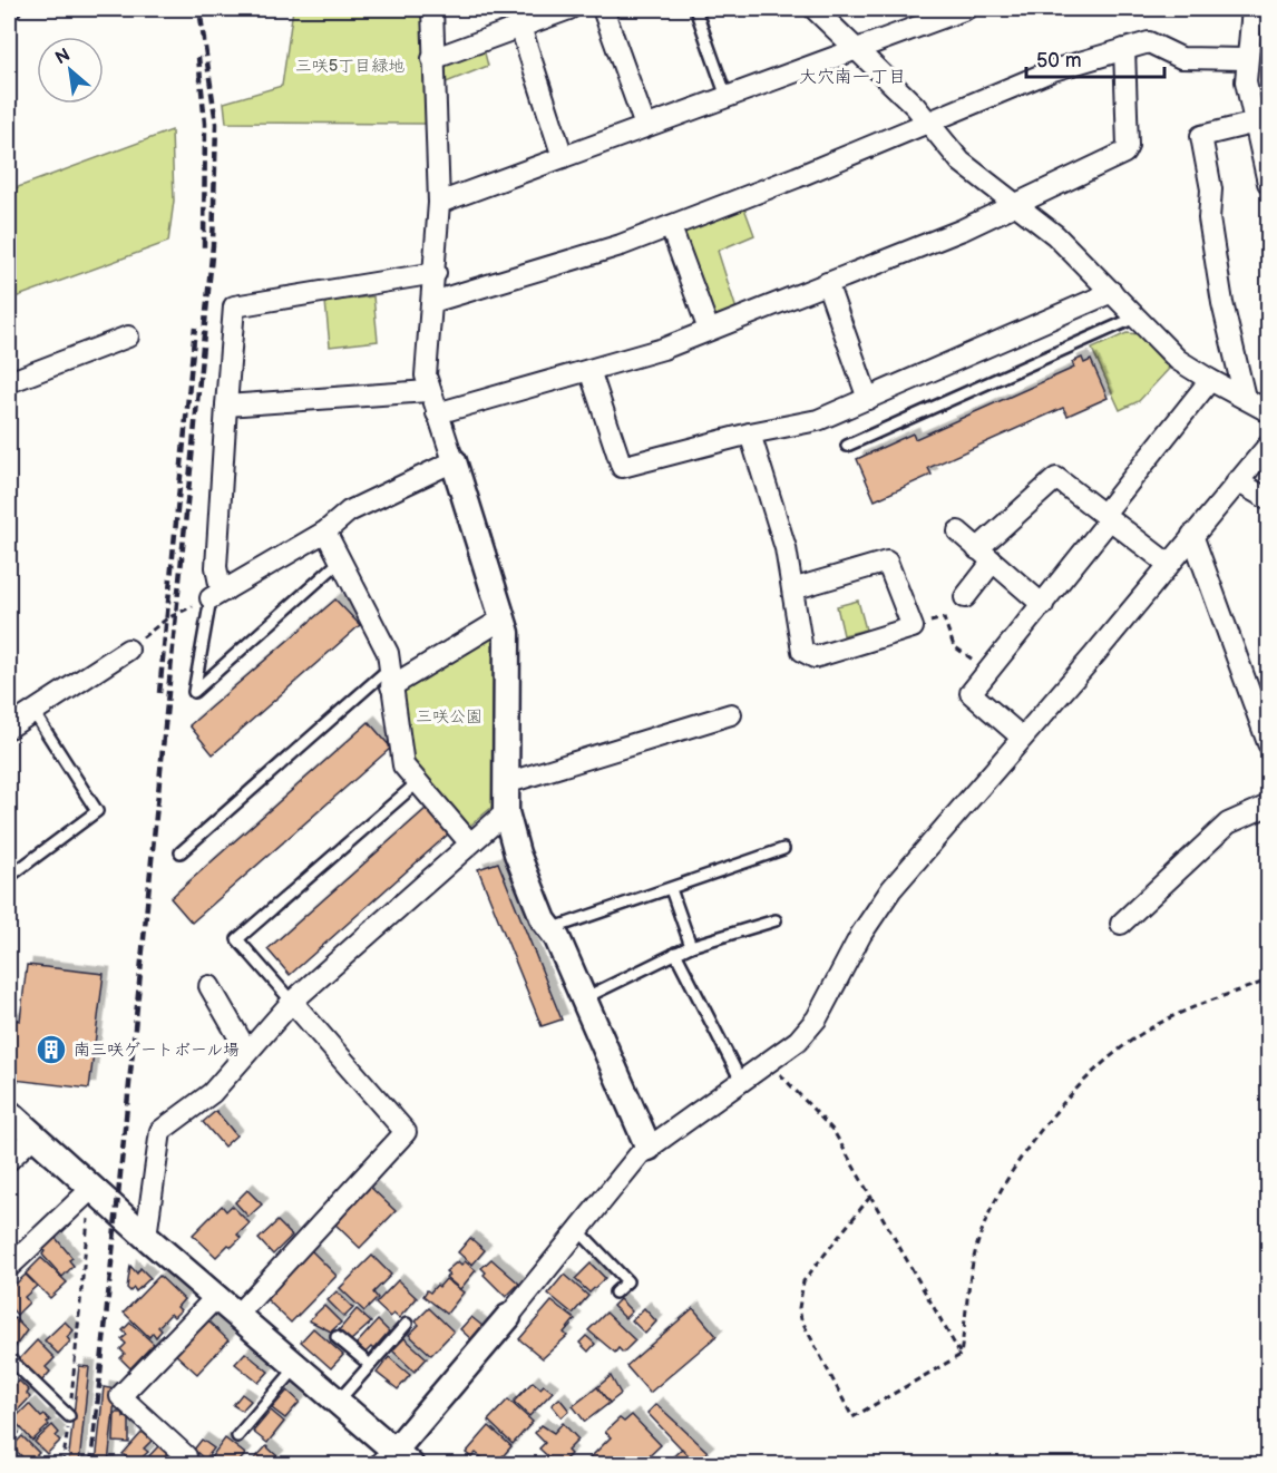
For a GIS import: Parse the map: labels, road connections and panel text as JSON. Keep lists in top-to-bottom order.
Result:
{
  "districts": ["大穴南一丁目"],
  "parks": ["三咲5丁目緑地", "三咲公園"],
  "places": {
    "building": ["南三咲ゲートボール場"]
  },
  "scale_bar": "50 m",
  "north": "top left"
}
